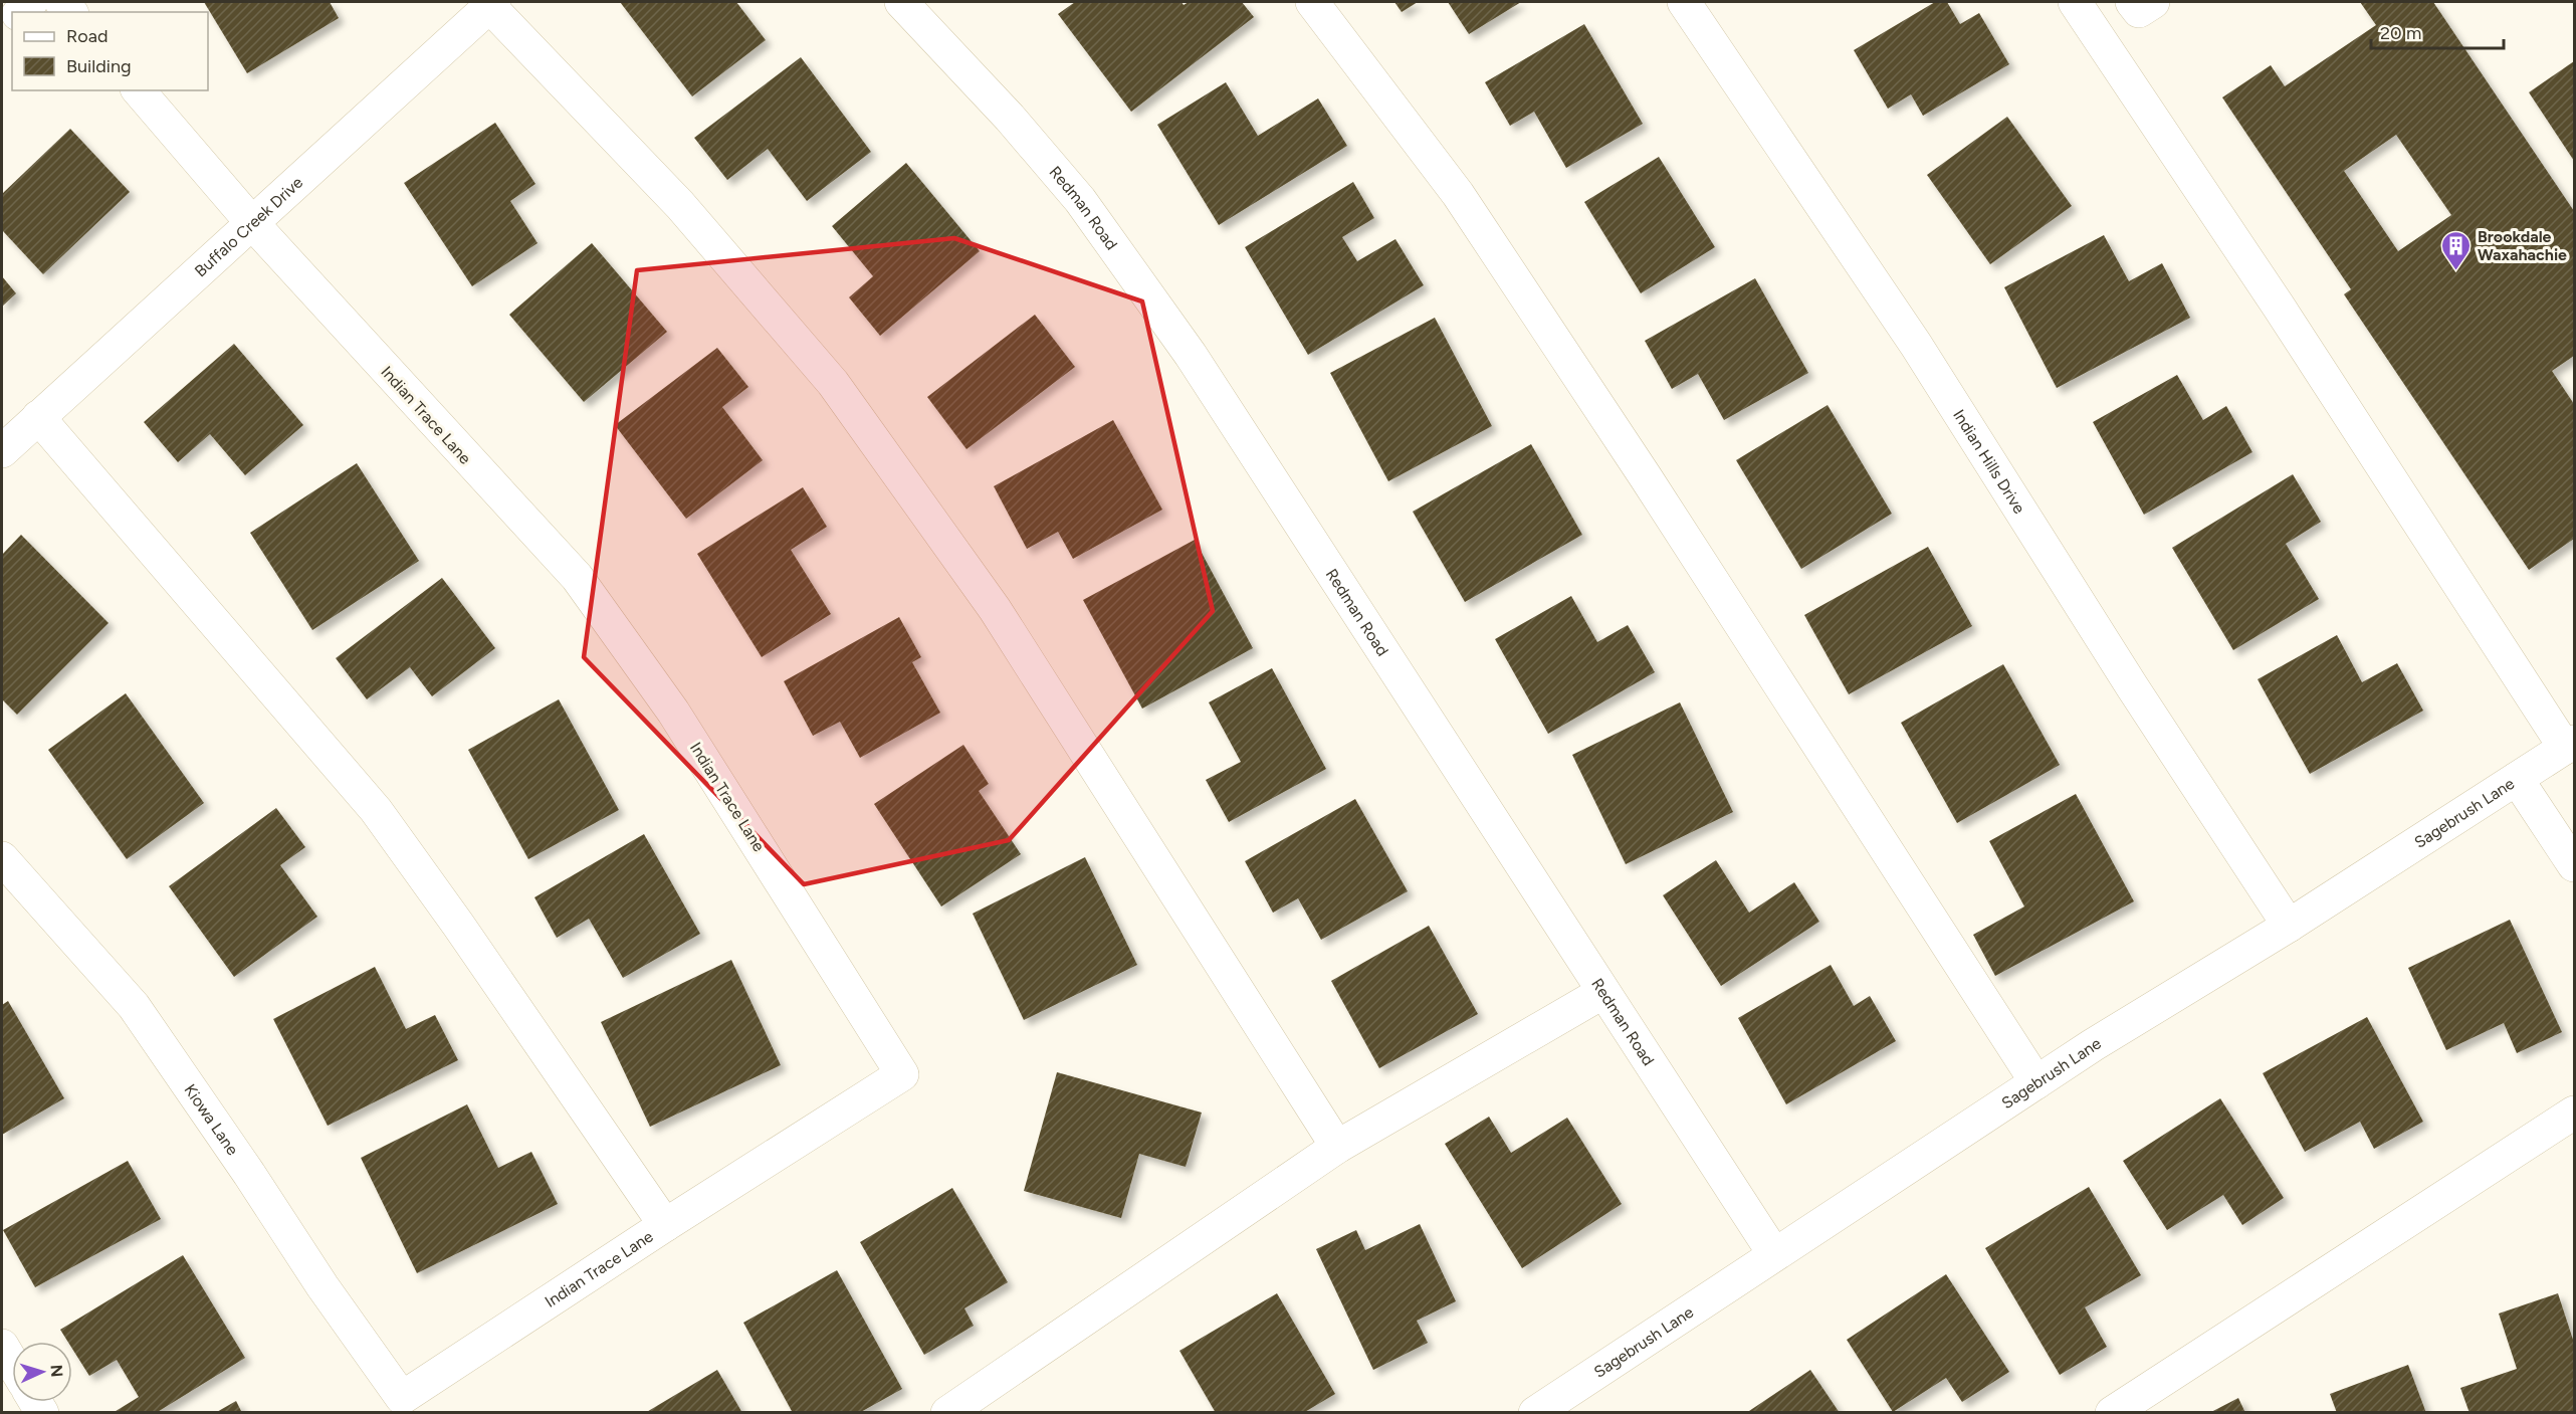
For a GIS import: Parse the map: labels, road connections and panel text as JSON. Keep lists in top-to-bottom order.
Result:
{
  "streets": {
    "street": [
      "Redman Road",
      "Buffalo Creek Drive",
      "Indian Trace Lane",
      "Indian Hills Drive",
      "Sagebrush Lane",
      "Kiowa Lane"
    ]
  },
  "crossings": [
    ["Redman Road", "Sagebrush Lane"],
    ["Buffalo Creek Drive", "Indian Trace Lane"],
    ["Indian Trace Lane", "Kiowa Lane"],
    ["Indian Hills Drive", "Sagebrush Lane"]
  ],
  "places": {
    "building": ["Brookdale Waxahachie"]
  },
  "legend": ["Road", "Building"],
  "scale_bar": "20 m",
  "north": "right"
}
